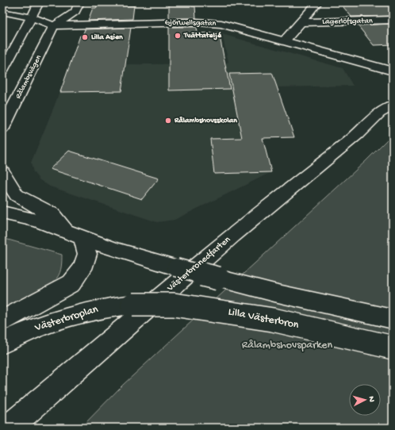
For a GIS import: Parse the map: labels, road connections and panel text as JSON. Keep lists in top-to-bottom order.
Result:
{
  "streets": {
    "street": [
      "Lagerlöfsgatan",
      "Gjörwellsgatan",
      "Rålambsvägen",
      "Västerbronedfarten",
      "Västerbroplan",
      "Lilla Västerbron"
    ]
  },
  "crossings": [
    ["Lagerlöfsgatan", "Gjörwellsgatan"],
    ["Gjörwellsgatan", "Rålambsvägen"],
    ["Västerbroplan", "Lilla Västerbron"]
  ],
  "parks": ["Rålambshovsparken"],
  "places": ["Tvättateljé", "Lilla Asien", "Rålambshovsskolan"],
  "north": "right"
}
